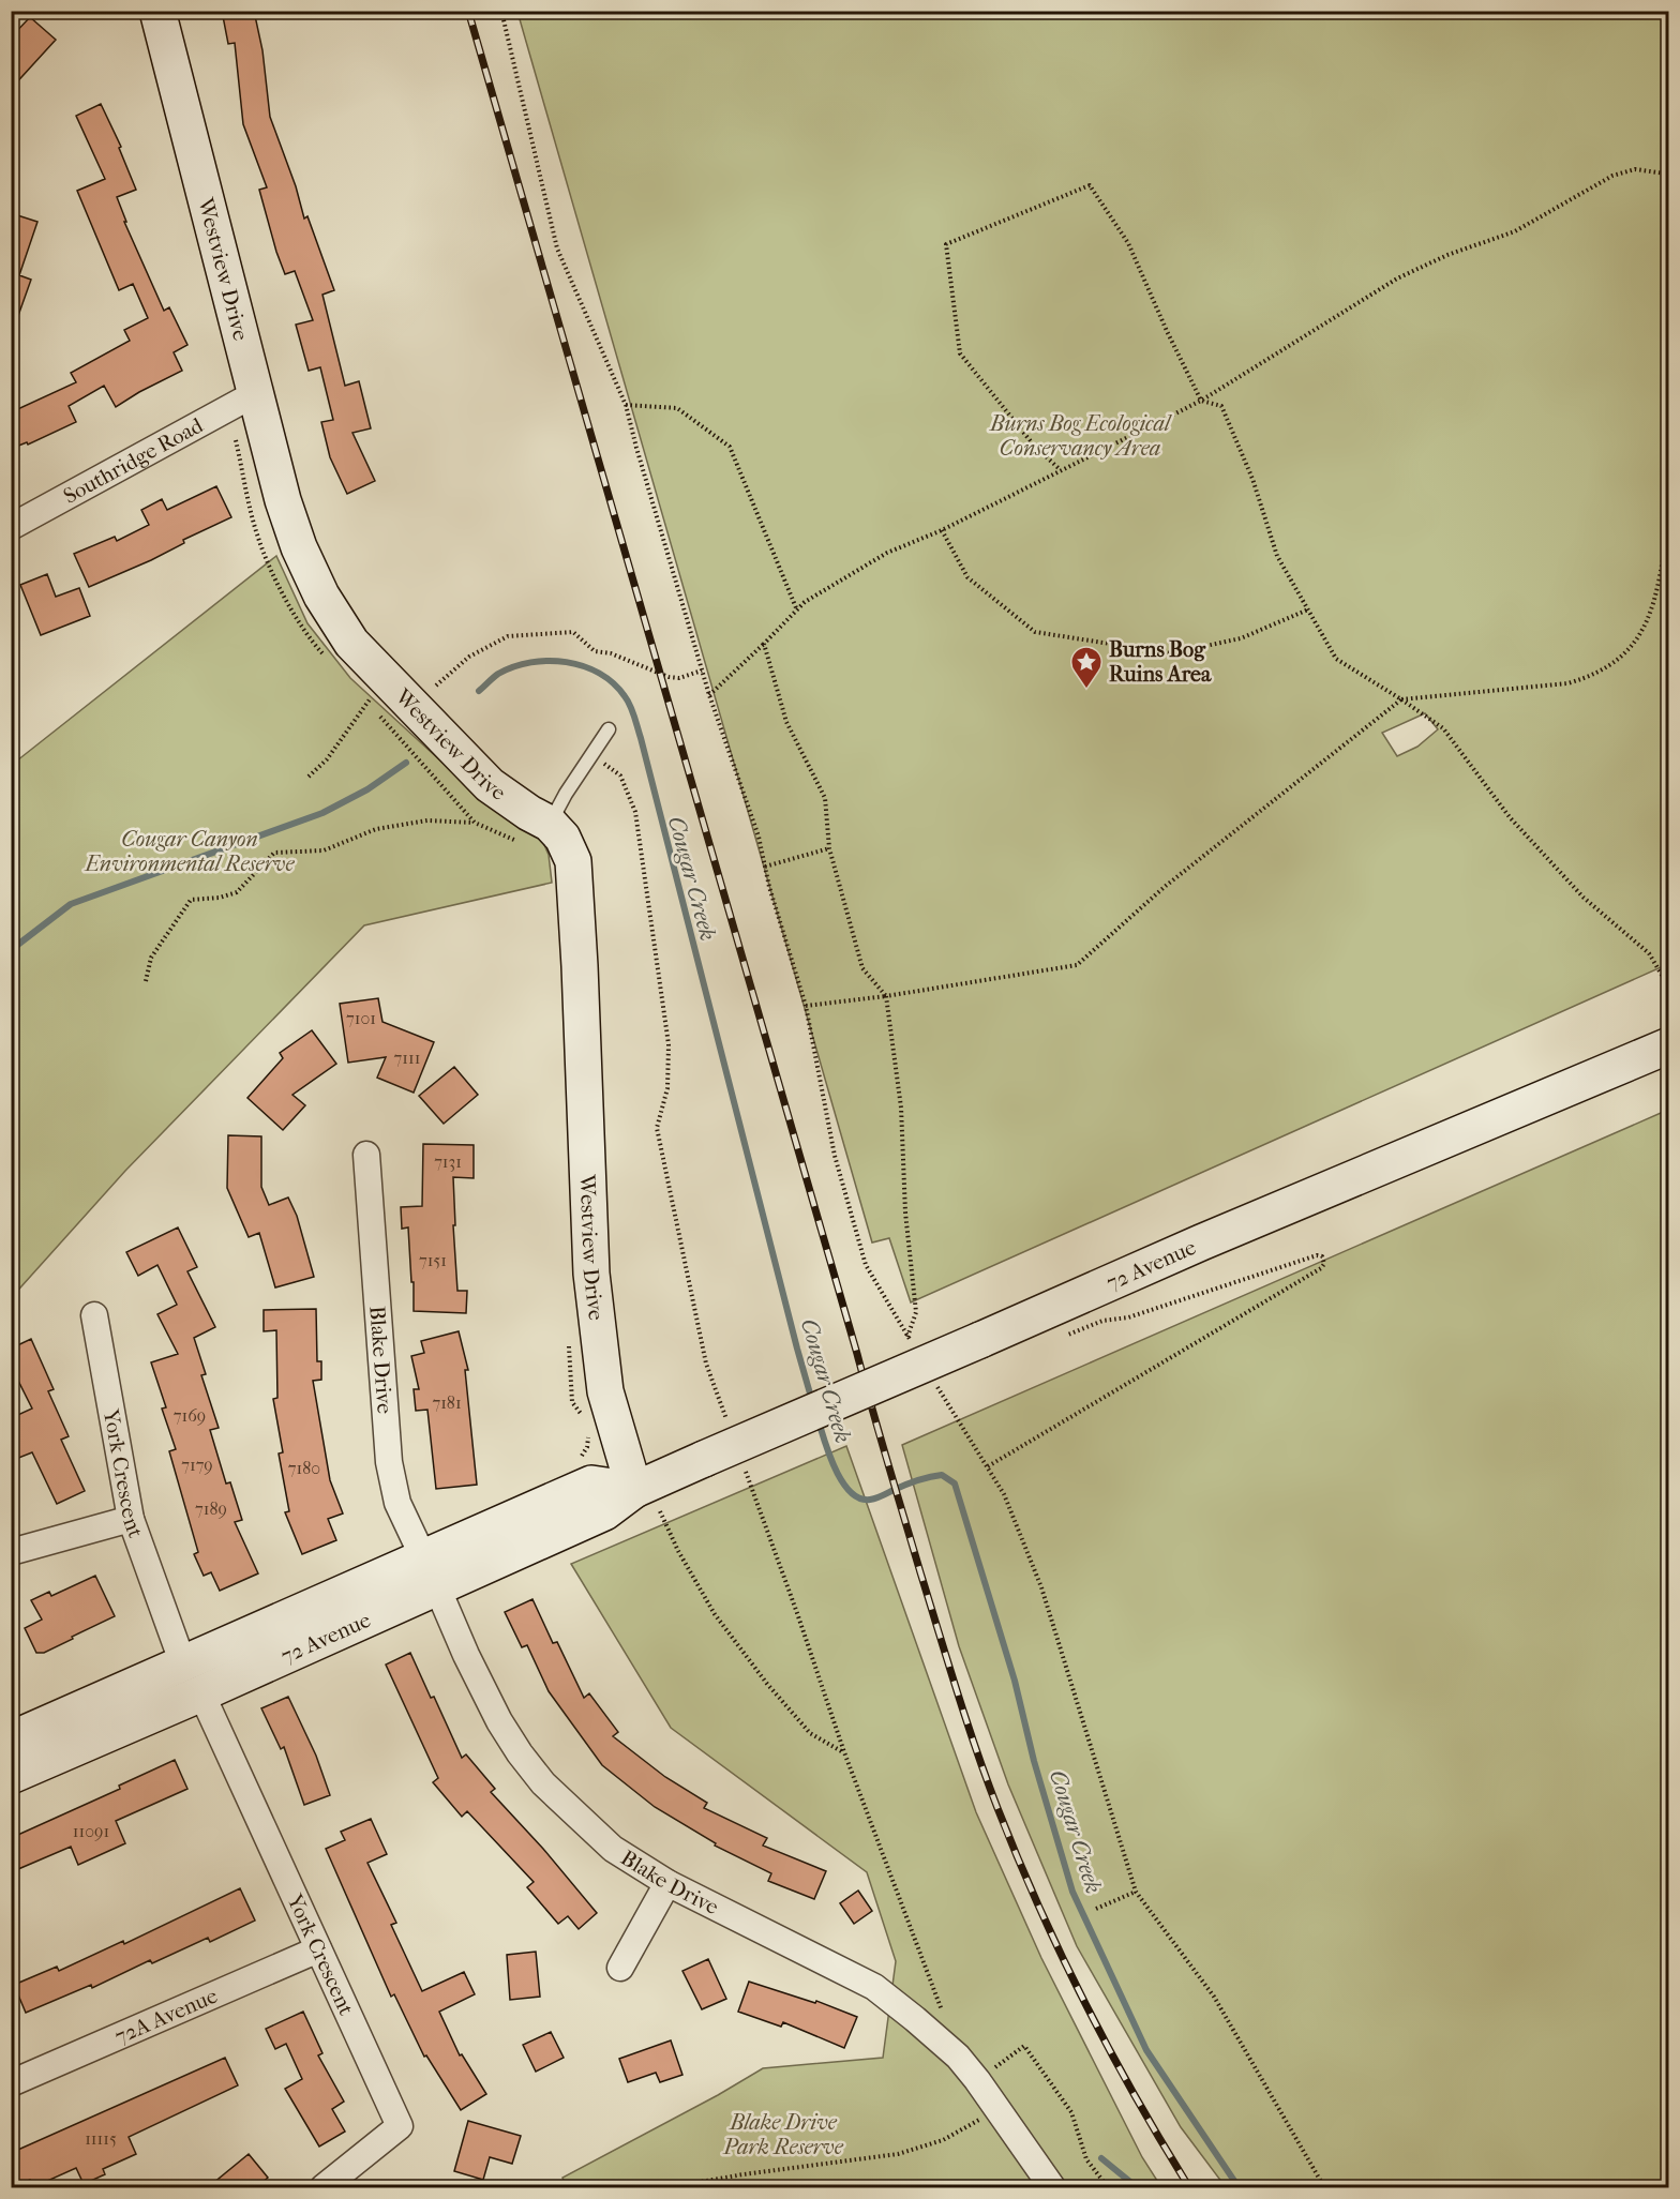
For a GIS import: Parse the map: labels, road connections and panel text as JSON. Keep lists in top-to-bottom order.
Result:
{
  "streets": {
    "main road": ["Westview Drive", "72 Avenue"],
    "street": [
      "Southridge Road",
      "Blake Drive",
      "York Crescent",
      "72A Avenue"
    ]
  },
  "crossings": [
    ["Westview Drive", "Southridge Road"],
    ["Westview Drive", "72 Avenue"],
    ["72 Avenue", "Blake Drive"],
    ["72 Avenue", "York Crescent"],
    ["York Crescent", "72A Avenue"]
  ],
  "water": ["Cougar Creek"],
  "parks": ["Burns Bog Ecological Conservancy Area", "Cougar Canyon Environmental Reserve", "Blake Drive Park Reserve"],
  "places": {
    "place": ["Burns Bog Ruins Area"]
  },
  "house_numbers": [
    "7101",
    "7111",
    "7131",
    "7151",
    "7181",
    "7169",
    "7179",
    "7180",
    "7189",
    "11091",
    "11115"
  ]
}
